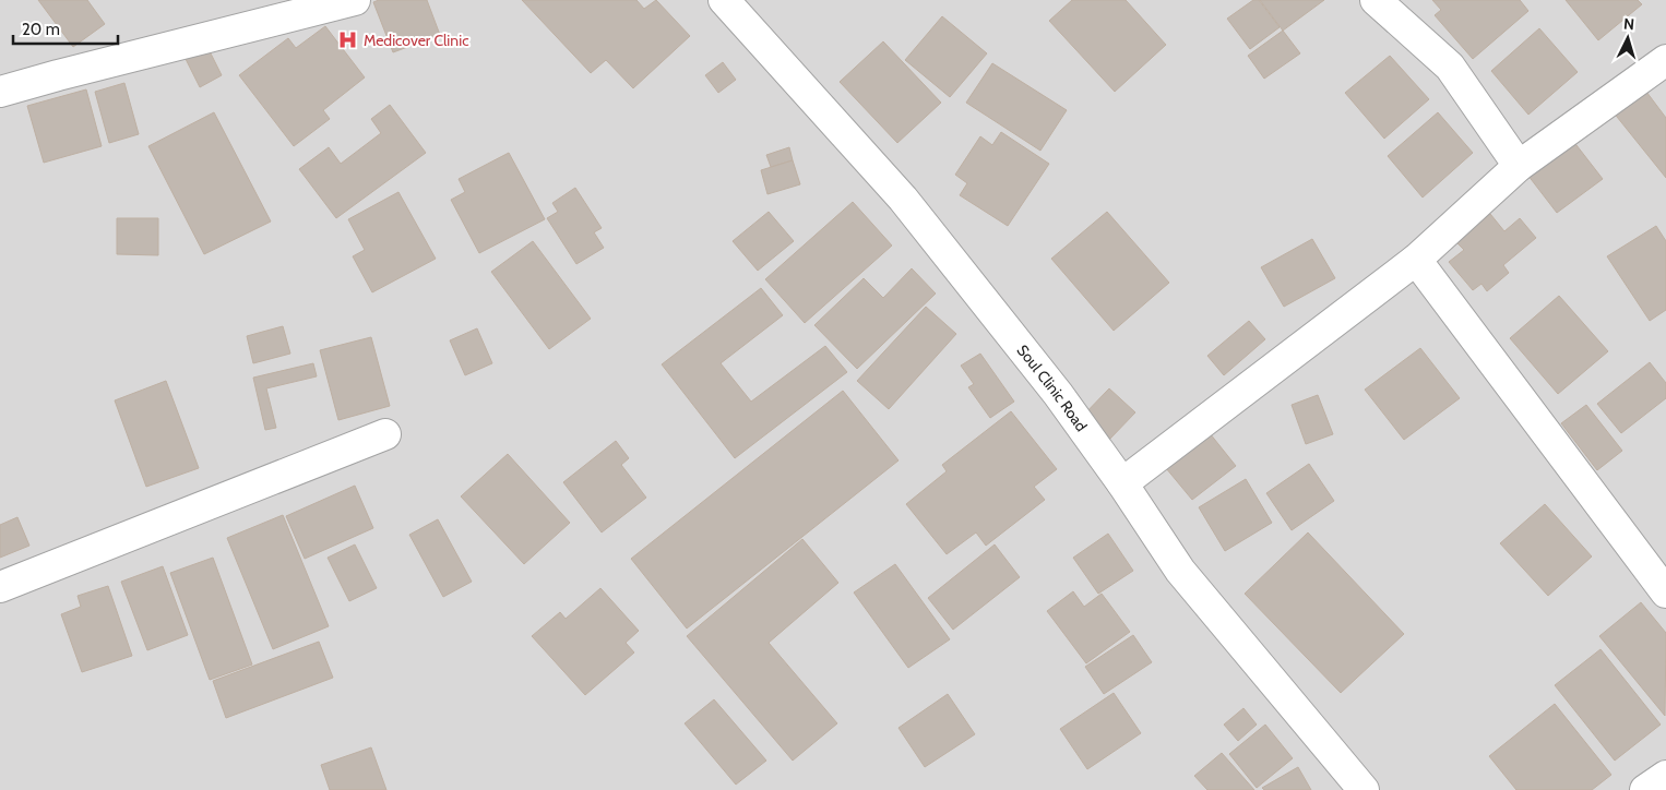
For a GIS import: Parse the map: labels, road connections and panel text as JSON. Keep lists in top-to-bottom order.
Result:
{
  "streets": {
    "street": ["Soul Clinic Road"]
  },
  "places": {
    "hospital": ["Medicover Clinic"]
  },
  "scale_bar": "20 m",
  "north": "top"
}
